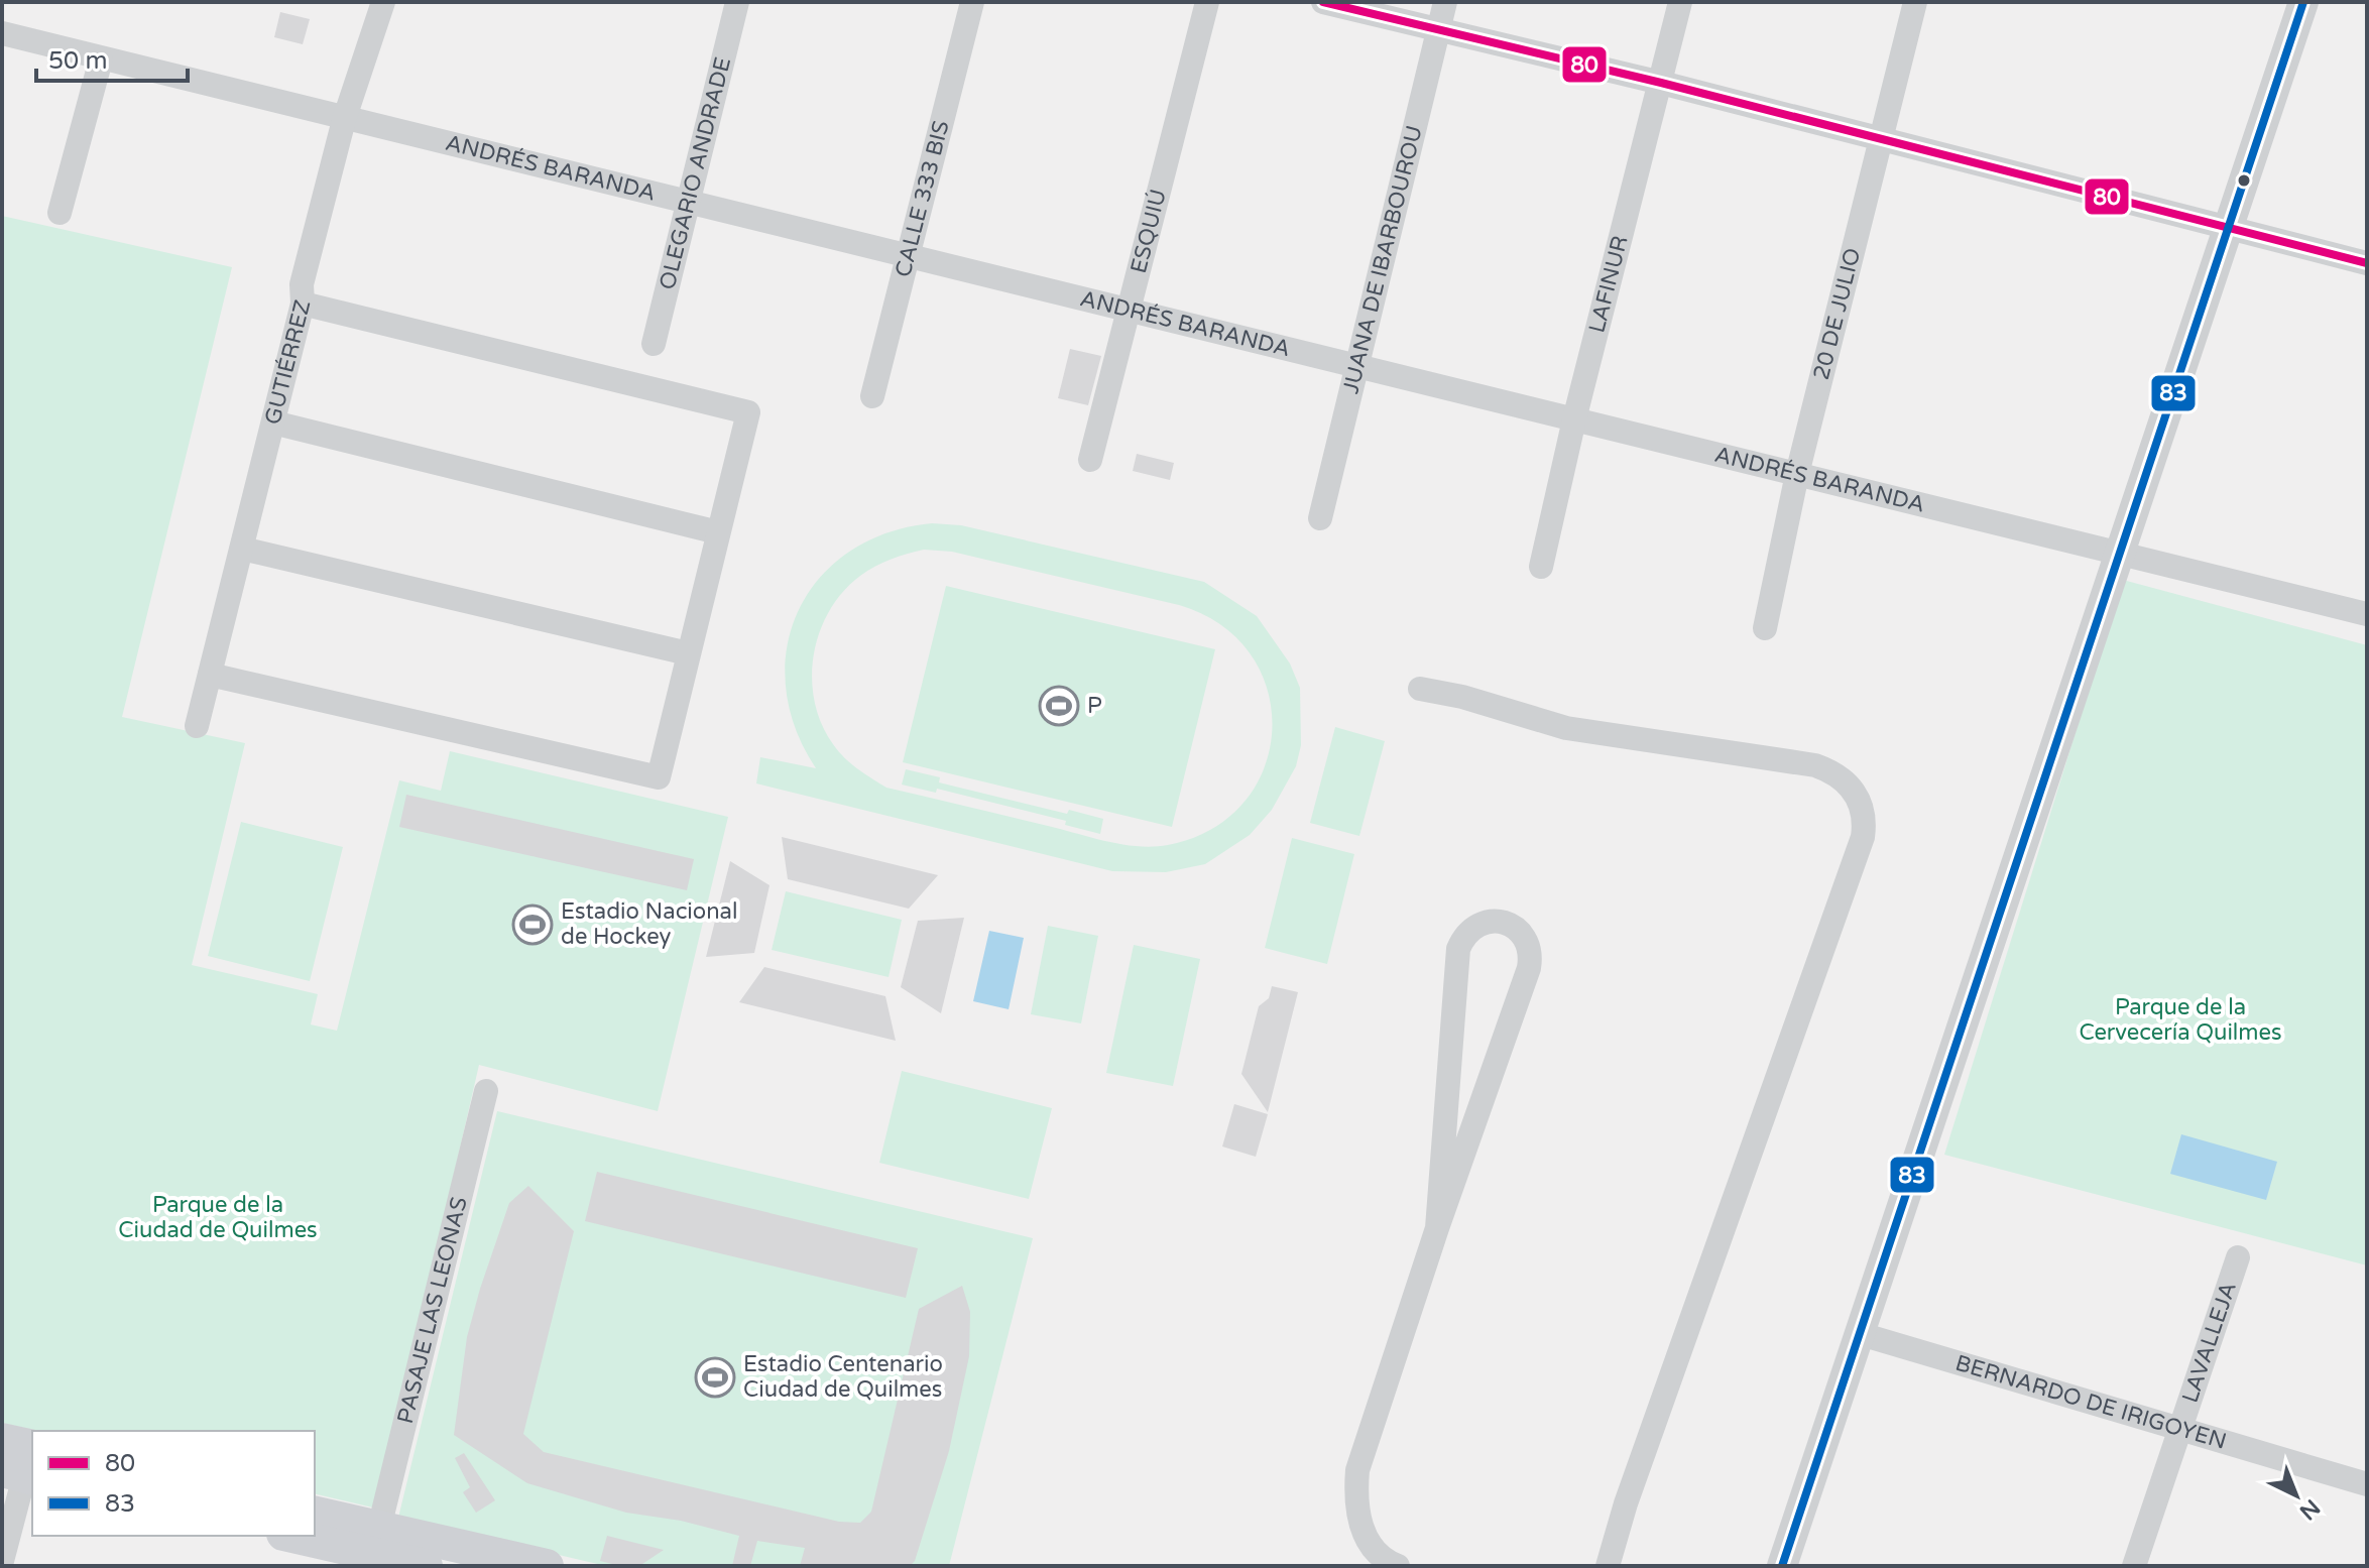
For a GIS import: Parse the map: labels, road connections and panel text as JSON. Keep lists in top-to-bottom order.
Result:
{
  "streets": {
    "street": [
      "ANDRÉS BARANDA",
      "OLEGARIO ANDRADE",
      "CALLE 333 BIS",
      "ESQUIÚ",
      "JUANA DE IBARBOUROU",
      "LAFINUR",
      "20 DE JULIO",
      "GUTIÉRREZ",
      "PASAJE LAS LEONAS",
      "LAVALLEJA",
      "BERNARDO DE IRIGOYEN"
    ]
  },
  "crossings": [
    ["ANDRÉS BARANDA", "OLEGARIO ANDRADE"],
    ["ANDRÉS BARANDA", "CALLE 333 BIS"],
    ["ANDRÉS BARANDA", "ESQUIÚ"],
    ["ANDRÉS BARANDA", "JUANA DE IBARBOUROU"],
    ["ANDRÉS BARANDA", "LAFINUR"],
    ["ANDRÉS BARANDA", "20 DE JULIO"],
    ["ANDRÉS BARANDA", "GUTIÉRREZ"],
    ["LAVALLEJA", "BERNARDO DE IRIGOYEN"]
  ],
  "parks": ["Parque de la Cervecería Quilmes", "Parque de la Ciudad de Quilmes"],
  "places": {
    "sports": ["P", "Estadio Nacional de Hockey", "Estadio Centenario Ciudad de Quilmes"]
  },
  "lines": ["transit line 80", "transit line 83"],
  "legend": ["80", "83"],
  "scale_bar": "50 m",
  "north": "bottom right"
}
